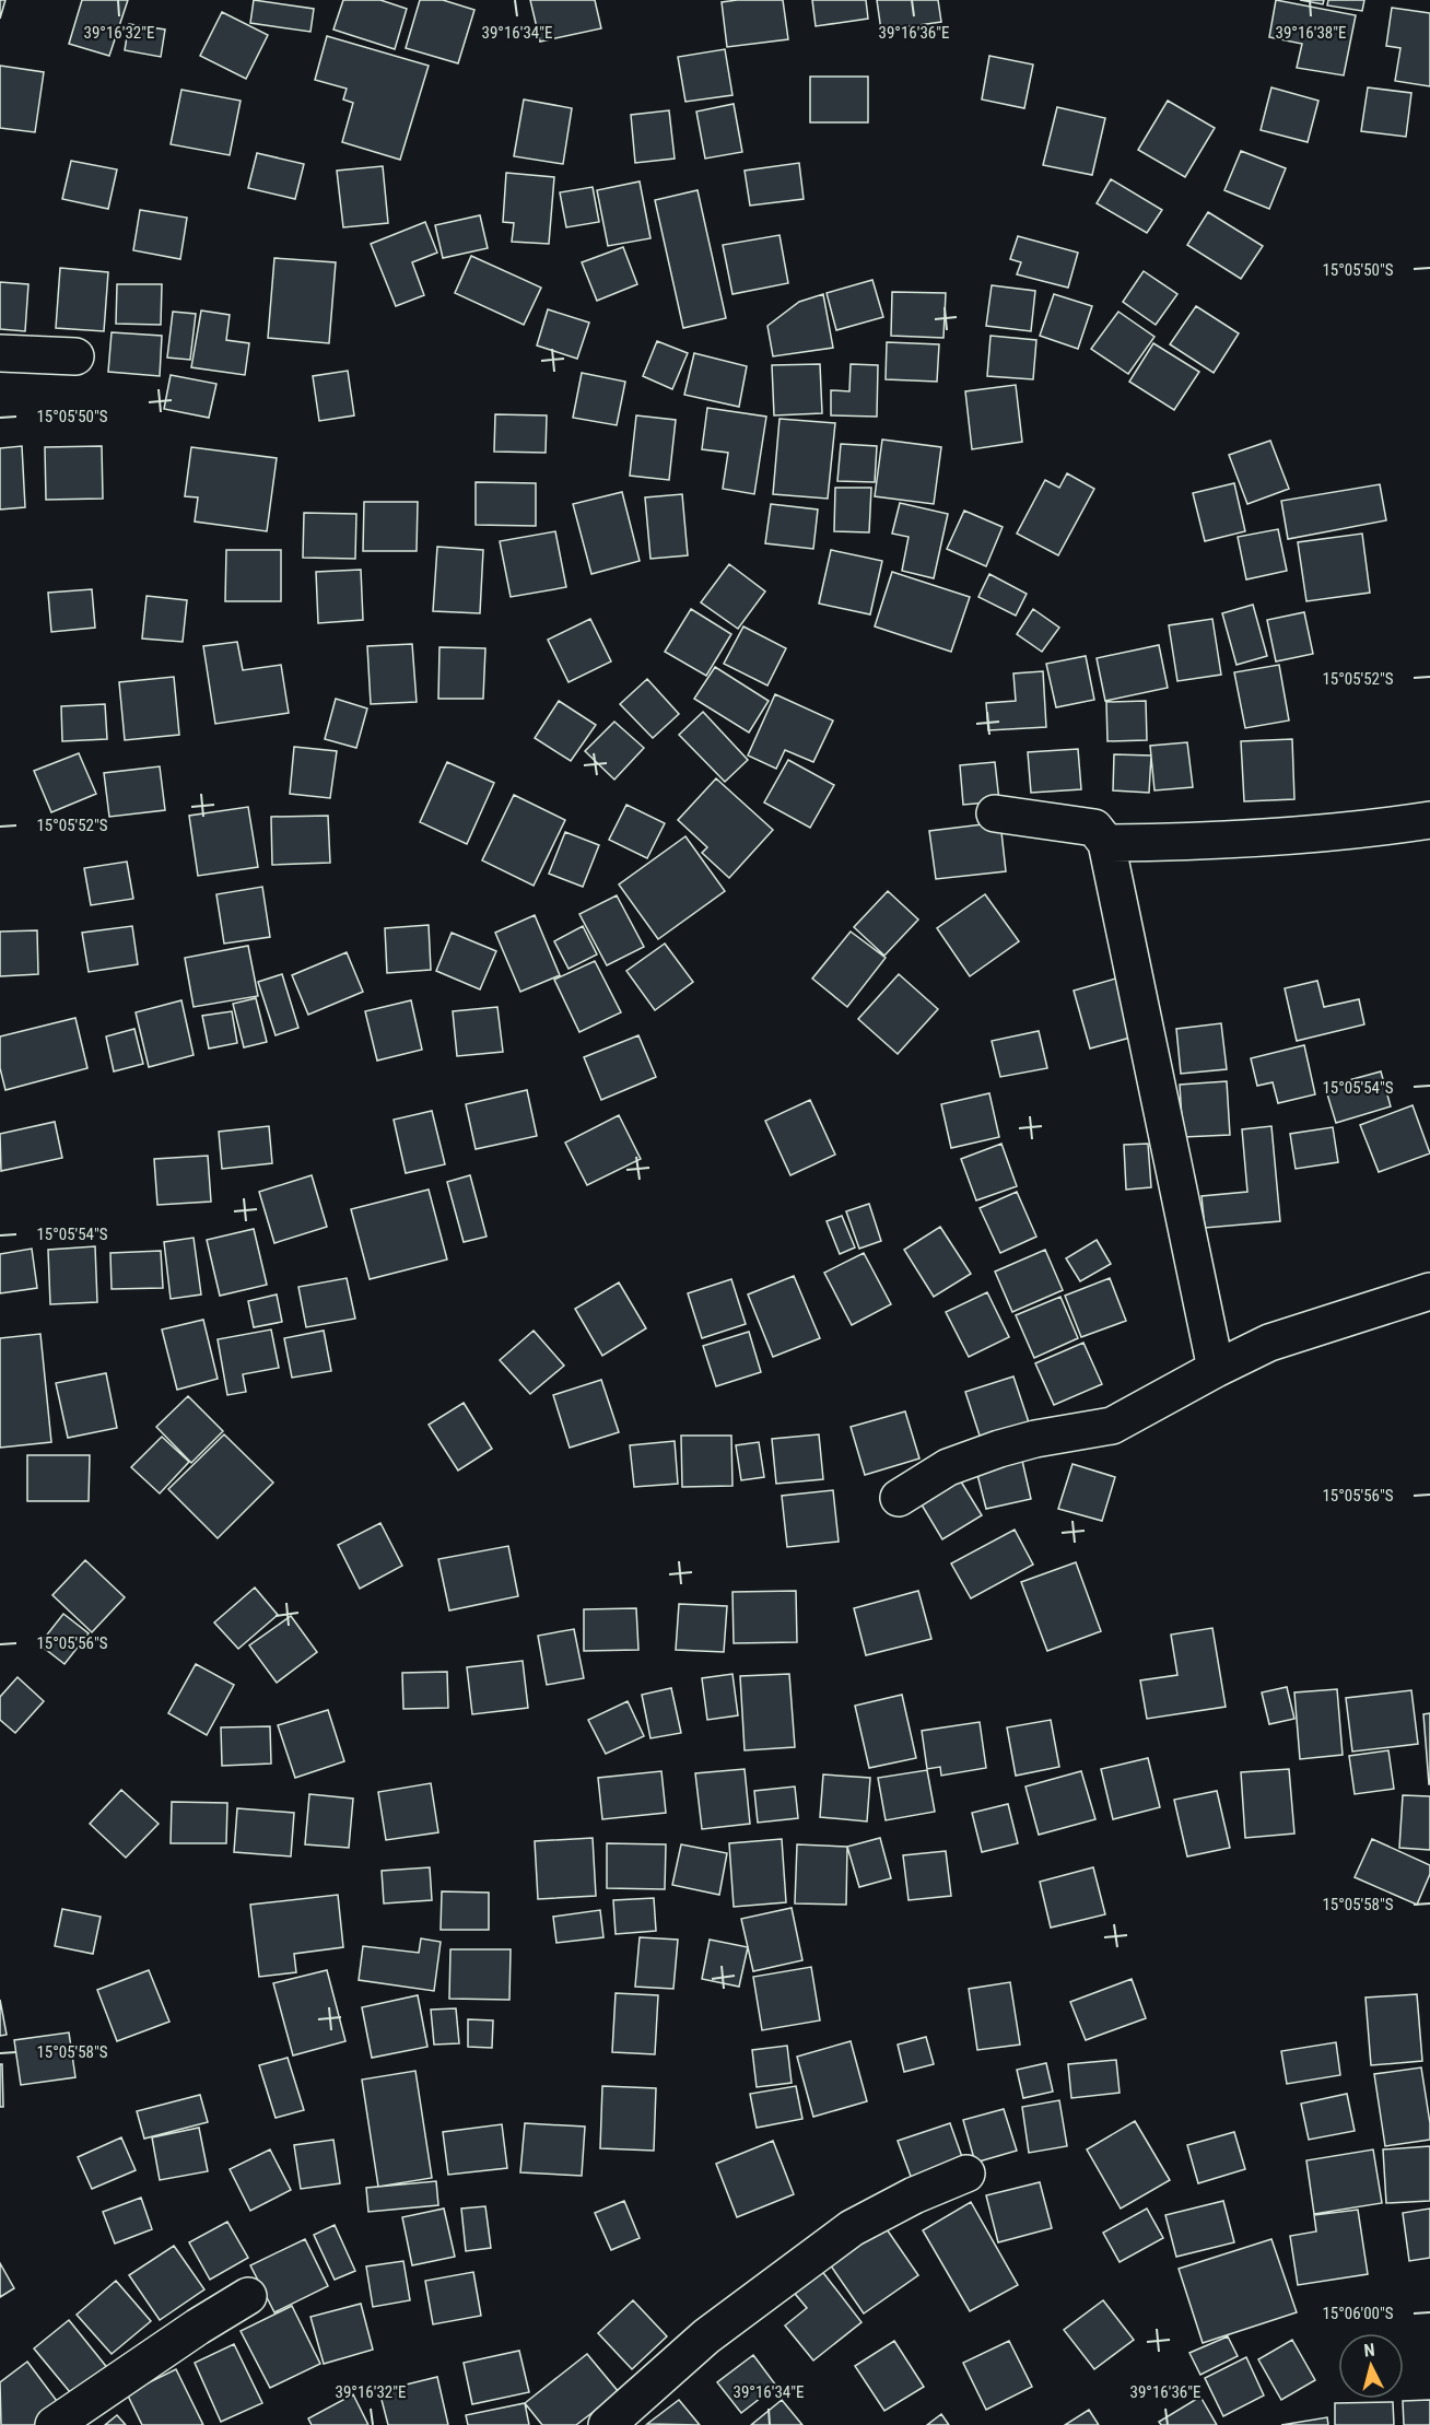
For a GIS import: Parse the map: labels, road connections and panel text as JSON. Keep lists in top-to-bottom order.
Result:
{
  "north": "top",
  "coordinates": [
    "39°16'32\"E",
    "39°16'34\"E",
    "39°16'36\"E",
    "39°16'38\"E",
    "15°05'50\"S",
    "15°05'52\"S",
    "15°05'54\"S",
    "15°05'56\"S",
    "15°05'58\"S",
    "15°06'00\"S"
  ]
}
